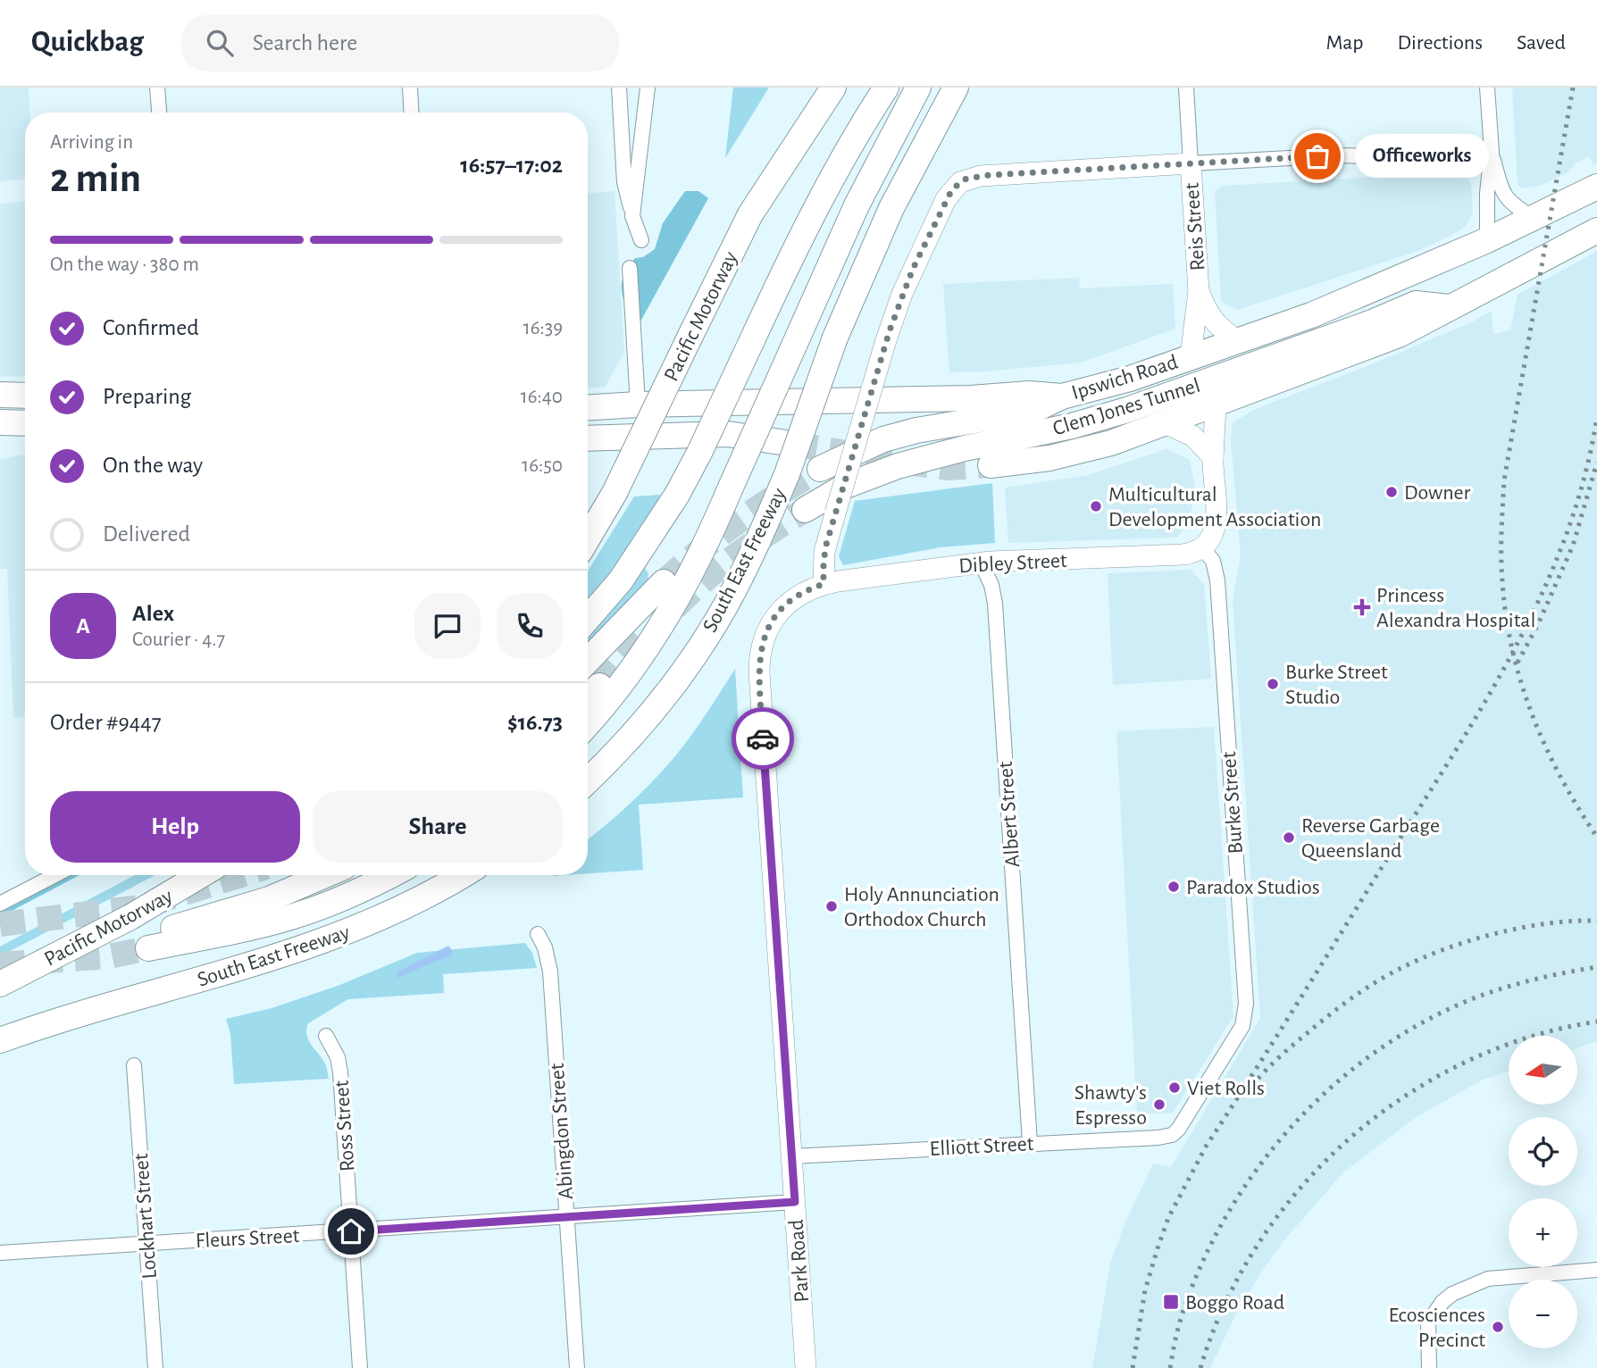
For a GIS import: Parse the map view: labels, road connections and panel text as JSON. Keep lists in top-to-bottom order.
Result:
{
  "streets": {
    "highway": [
      "Pacific Motorway",
      "Ipswich Road",
      "Clem Jones Tunnel",
      "South East Freeway"
    ],
    "street": [
      "Reis Street",
      "Dibley Street",
      "Burke Street",
      "Albert Street",
      "Ross Street",
      "Abingdon Street",
      "Elliott Street",
      "Lockhart Street",
      "Fleurs Street",
      "Park Road"
    ]
  },
  "crossings": [
    ["Reis Street", "Ipswich Road"],
    ["Ipswich Road", "Clem Jones Tunnel"],
    ["Dibley Street", "Burke Street"],
    ["Dibley Street", "Albert Street"],
    ["Dibley Street", "Park Road"],
    ["Burke Street", "Elliott Street"],
    ["Albert Street", "Elliott Street"],
    ["Ross Street", "Fleurs Street"],
    ["Abingdon Street", "Fleurs Street"],
    ["Elliott Street", "Park Road"],
    ["Lockhart Street", "Fleurs Street"],
    ["Fleurs Street", "Park Road"]
  ],
  "places": {
    "other": [
      "Officeworks",
      "Downer",
      "Multicultural Development Association",
      "Burke Street Studio",
      "Reverse Garbage Queensland",
      "Paradox Studios",
      "Holy Annunciation Orthodox Church",
      "Viet Rolls",
      "Shawty's Espresso",
      "Ecosciences Precinct"
    ],
    "health": ["Princess Alexandra Hospital"],
    "transit": ["Boggo Road"]
  },
  "north": "left",
  "page": {
    "header": "Quickbag",
    "search": "Search here",
    "nav": ["Map", "Directions", "Saved"],
    "heading": ["2 min", "Arriving in", "16:57–17:02"],
    "panel": [
      "Alex",
      "Courier · 4.7",
      "Order #9447",
      "$16.73"
    ],
    "bubble": "Officeworks",
    "bar": "On the way · 380 m",
    "list": [
      ["Confirmed", "16:39"],
      ["Preparing", "16:40"],
      ["On the way", "16:50"],
      "Delivered"
    ],
    "round": "A",
    "buttons": ["Help", "Share"],
    "map_buttons": ["+", "−"]
  }
}
